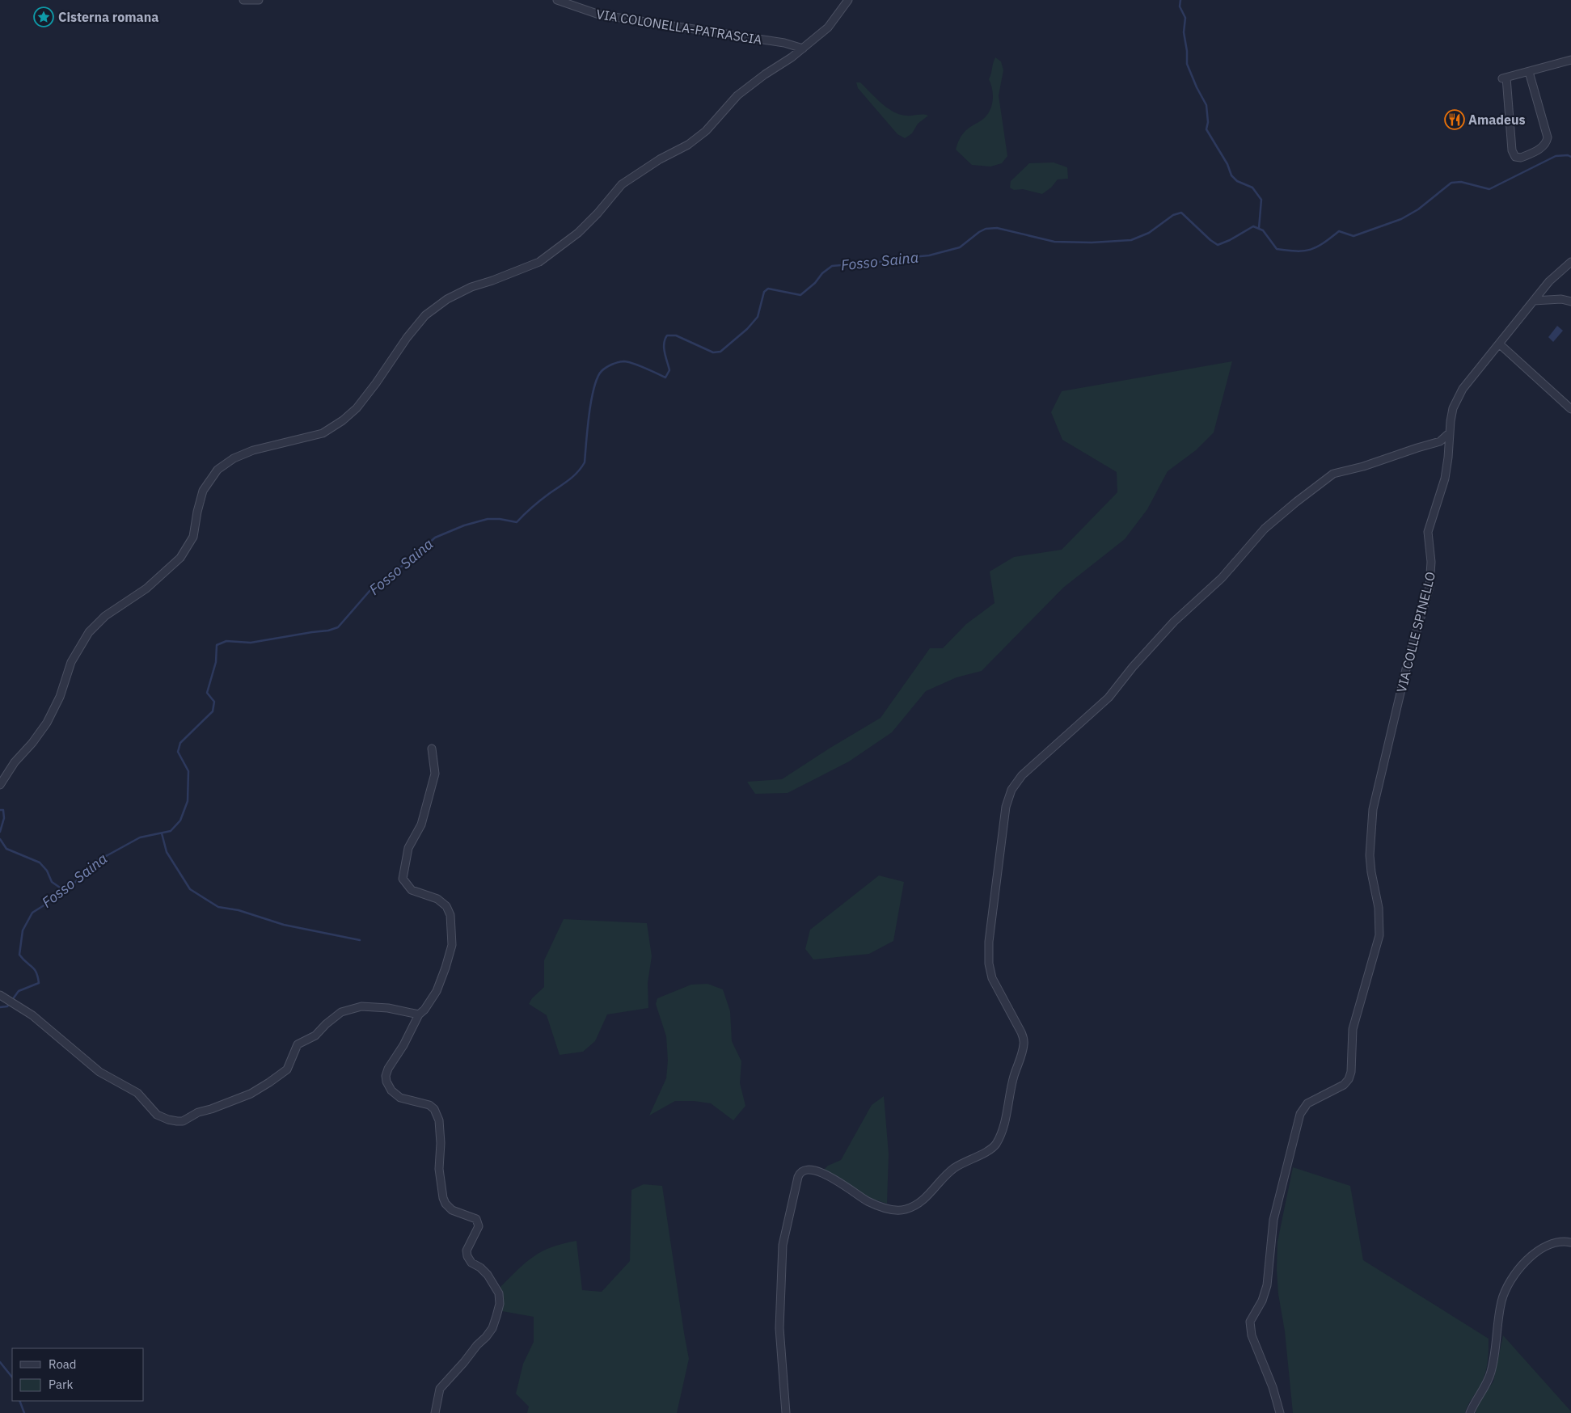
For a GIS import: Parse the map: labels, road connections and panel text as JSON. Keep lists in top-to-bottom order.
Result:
{
  "streets": {
    "street": ["VIA COLONELLA-PATRASCIA", "VIA COLLE SPINELLO"]
  },
  "water": ["Fosso Saina"],
  "places": {
    "place": ["Cisterna romana"],
    "restaurant": ["Amadeus"]
  },
  "legend": ["Road", "Park"]
}
